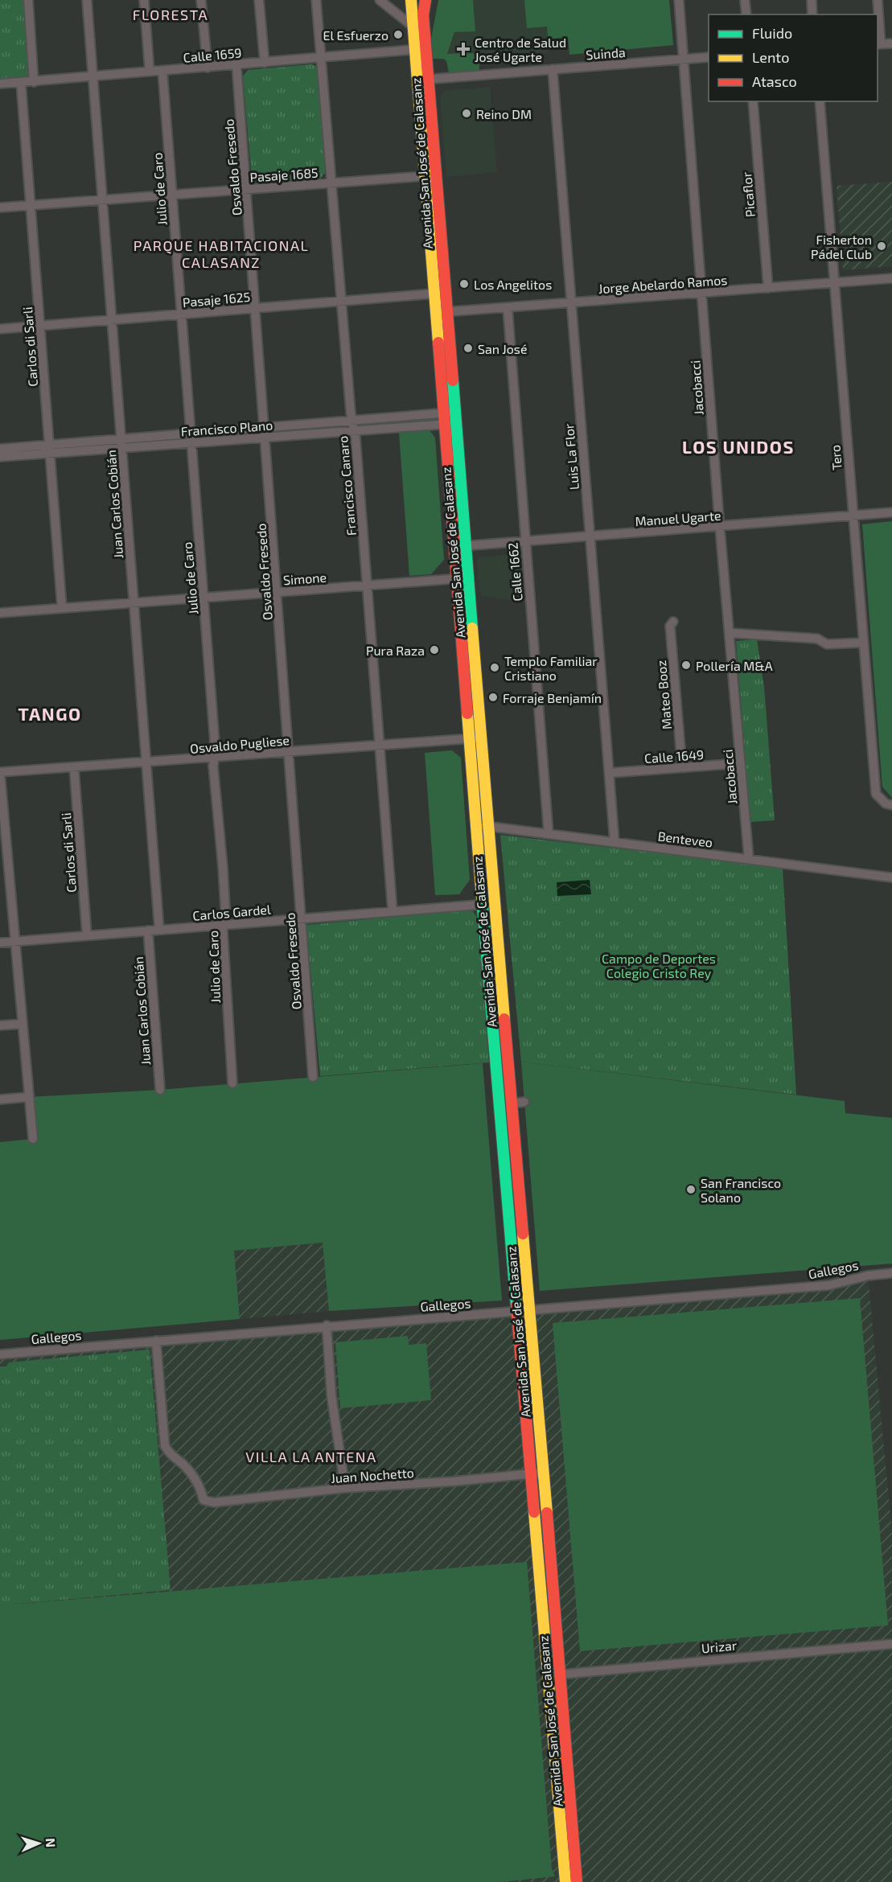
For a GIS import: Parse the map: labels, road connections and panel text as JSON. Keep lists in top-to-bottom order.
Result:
{
  "streets": {
    "main road": ["Avenida San José de Calasanz", "Urizar"],
    "street": [
      "Suinda",
      "Calle 1659",
      "Osvaldo Fresedo",
      "Pasaje 1685",
      "Julio de Caro",
      "Picaflor",
      "Jorge Abelardo Ramos",
      "Pasaje 1625",
      "Carlos di Sarli",
      "Jacobacci",
      "Francisco Plano",
      "Luis La Flor",
      "Tero",
      "Francisco Canaro",
      "Juan Carlos Cobián",
      "Manuel Ugarte",
      "Calle 1662",
      "Simone",
      "Mateo Booz",
      "Osvaldo Pugliese",
      "Calle 1649",
      "Benteveo",
      "Carlos Gardel",
      "Gallegos",
      "Juan Nochetto"
    ]
  },
  "crossings": [
    ["Suinda", "Avenida San José de Calasanz"],
    ["Suinda", "Jacobacci"],
    ["Suinda", "Luis La Flor"],
    ["Calle 1659", "Avenida San José de Calasanz"],
    ["Calle 1659", "Osvaldo Fresedo"],
    ["Calle 1659", "Julio de Caro"],
    ["Calle 1659", "Carlos di Sarli"],
    ["Calle 1659", "Francisco Canaro"],
    ["Calle 1659", "Juan Carlos Cobián"],
    ["Avenida San José de Calasanz", "Pasaje 1685"],
    ["Avenida San José de Calasanz", "Jorge Abelardo Ramos"],
    ["Avenida San José de Calasanz", "Pasaje 1625"],
    ["Avenida San José de Calasanz", "Francisco Plano"],
    ["Avenida San José de Calasanz", "Manuel Ugarte"],
    ["Avenida San José de Calasanz", "Simone"],
    ["Avenida San José de Calasanz", "Osvaldo Pugliese"],
    ["Avenida San José de Calasanz", "Benteveo"],
    ["Avenida San José de Calasanz", "Carlos Gardel"],
    ["Avenida San José de Calasanz", "Gallegos"],
    ["Avenida San José de Calasanz", "Juan Nochetto"],
    ["Avenida San José de Calasanz", "Urizar"],
    ["Osvaldo Fresedo", "Pasaje 1685"],
    ["Osvaldo Fresedo", "Pasaje 1625"],
    ["Osvaldo Fresedo", "Francisco Plano"],
    ["Osvaldo Fresedo", "Simone"],
    ["Osvaldo Fresedo", "Osvaldo Pugliese"],
    ["Osvaldo Fresedo", "Carlos Gardel"],
    ["Pasaje 1685", "Julio de Caro"],
    ["Pasaje 1685", "Carlos di Sarli"],
    ["Pasaje 1685", "Francisco Canaro"],
    ["Pasaje 1685", "Juan Carlos Cobián"],
    ["Julio de Caro", "Pasaje 1625"],
    ["Julio de Caro", "Francisco Plano"],
    ["Julio de Caro", "Simone"],
    ["Julio de Caro", "Osvaldo Pugliese"],
    ["Julio de Caro", "Carlos Gardel"],
    ["Picaflor", "Jorge Abelardo Ramos"],
    ["Jorge Abelardo Ramos", "Jacobacci"],
    ["Jorge Abelardo Ramos", "Luis La Flor"],
    ["Jorge Abelardo Ramos", "Tero"],
    ["Jorge Abelardo Ramos", "Calle 1662"],
    ["Pasaje 1625", "Carlos di Sarli"],
    ["Pasaje 1625", "Francisco Canaro"],
    ["Pasaje 1625", "Juan Carlos Cobián"],
    ["Carlos di Sarli", "Francisco Plano"],
    ["Carlos di Sarli", "Simone"],
    ["Carlos di Sarli", "Osvaldo Pugliese"],
    ["Carlos di Sarli", "Carlos Gardel"],
    ["Jacobacci", "Manuel Ugarte"],
    ["Jacobacci", "Calle 1649"],
    ["Jacobacci", "Benteveo"],
    ["Francisco Plano", "Francisco Canaro"],
    ["Francisco Plano", "Juan Carlos Cobián"],
    ["Luis La Flor", "Manuel Ugarte"],
    ["Luis La Flor", "Calle 1649"],
    ["Luis La Flor", "Benteveo"],
    ["Tero", "Manuel Ugarte"],
    ["Francisco Canaro", "Simone"],
    ["Francisco Canaro", "Osvaldo Pugliese"],
    ["Francisco Canaro", "Carlos Gardel"],
    ["Juan Carlos Cobián", "Simone"],
    ["Juan Carlos Cobián", "Osvaldo Pugliese"],
    ["Juan Carlos Cobián", "Carlos Gardel"],
    ["Manuel Ugarte", "Calle 1662"],
    ["Calle 1662", "Benteveo"],
    ["Mateo Booz", "Calle 1649"],
    ["Gallegos", "Juan Nochetto"]
  ],
  "districts": [
    "FLORESTA",
    "PARQUE HABITACIONAL CALASANZ",
    "LOS UNIDOS",
    "TANGO",
    "VILLA LA ANTENA"
  ],
  "parks": ["Campo de Deportes Colegio Cristo Rey"],
  "places": {
    "other": [
      "El Esfuerzo",
      "Reino DM",
      "Fisherton Pádel Club",
      "Los Angelitos",
      "San José",
      "Pura Raza",
      "Pollería M&A",
      "Templo Familiar Cristiano",
      "Forraje Benjamín",
      "San Francisco Solano"
    ],
    "health": ["Centro de Salud José Ugarte"]
  },
  "legend": ["Fluido", "Lento", "Atasco"],
  "north": "right"
}
